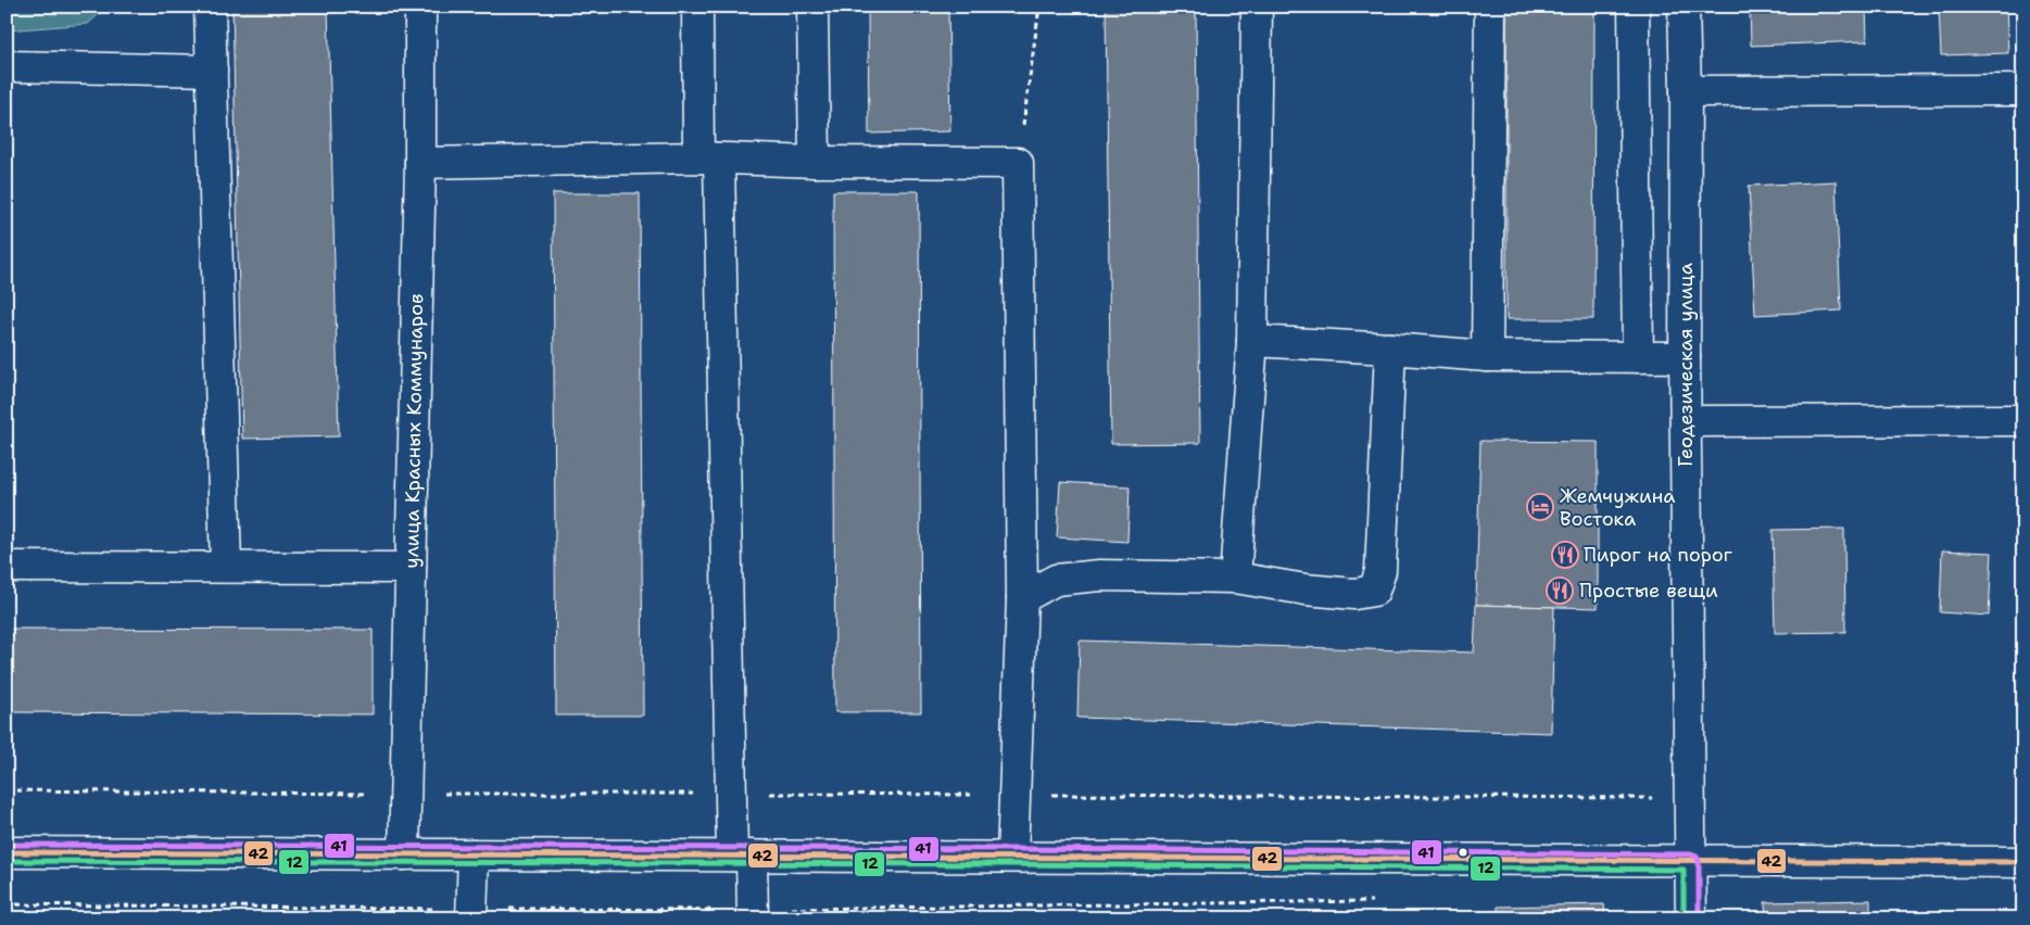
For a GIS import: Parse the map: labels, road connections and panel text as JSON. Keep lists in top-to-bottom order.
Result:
{
  "streets": {
    "street": ["Геодезическая улица", "улица Красных Коммунаров"]
  },
  "places": {
    "hotel": ["Жемчужина Востока"],
    "restaurant": ["Пирог на порог", "Простые вещи"]
  },
  "lines": ["transit line 41", "transit line 42", "transit line 12"]
}
